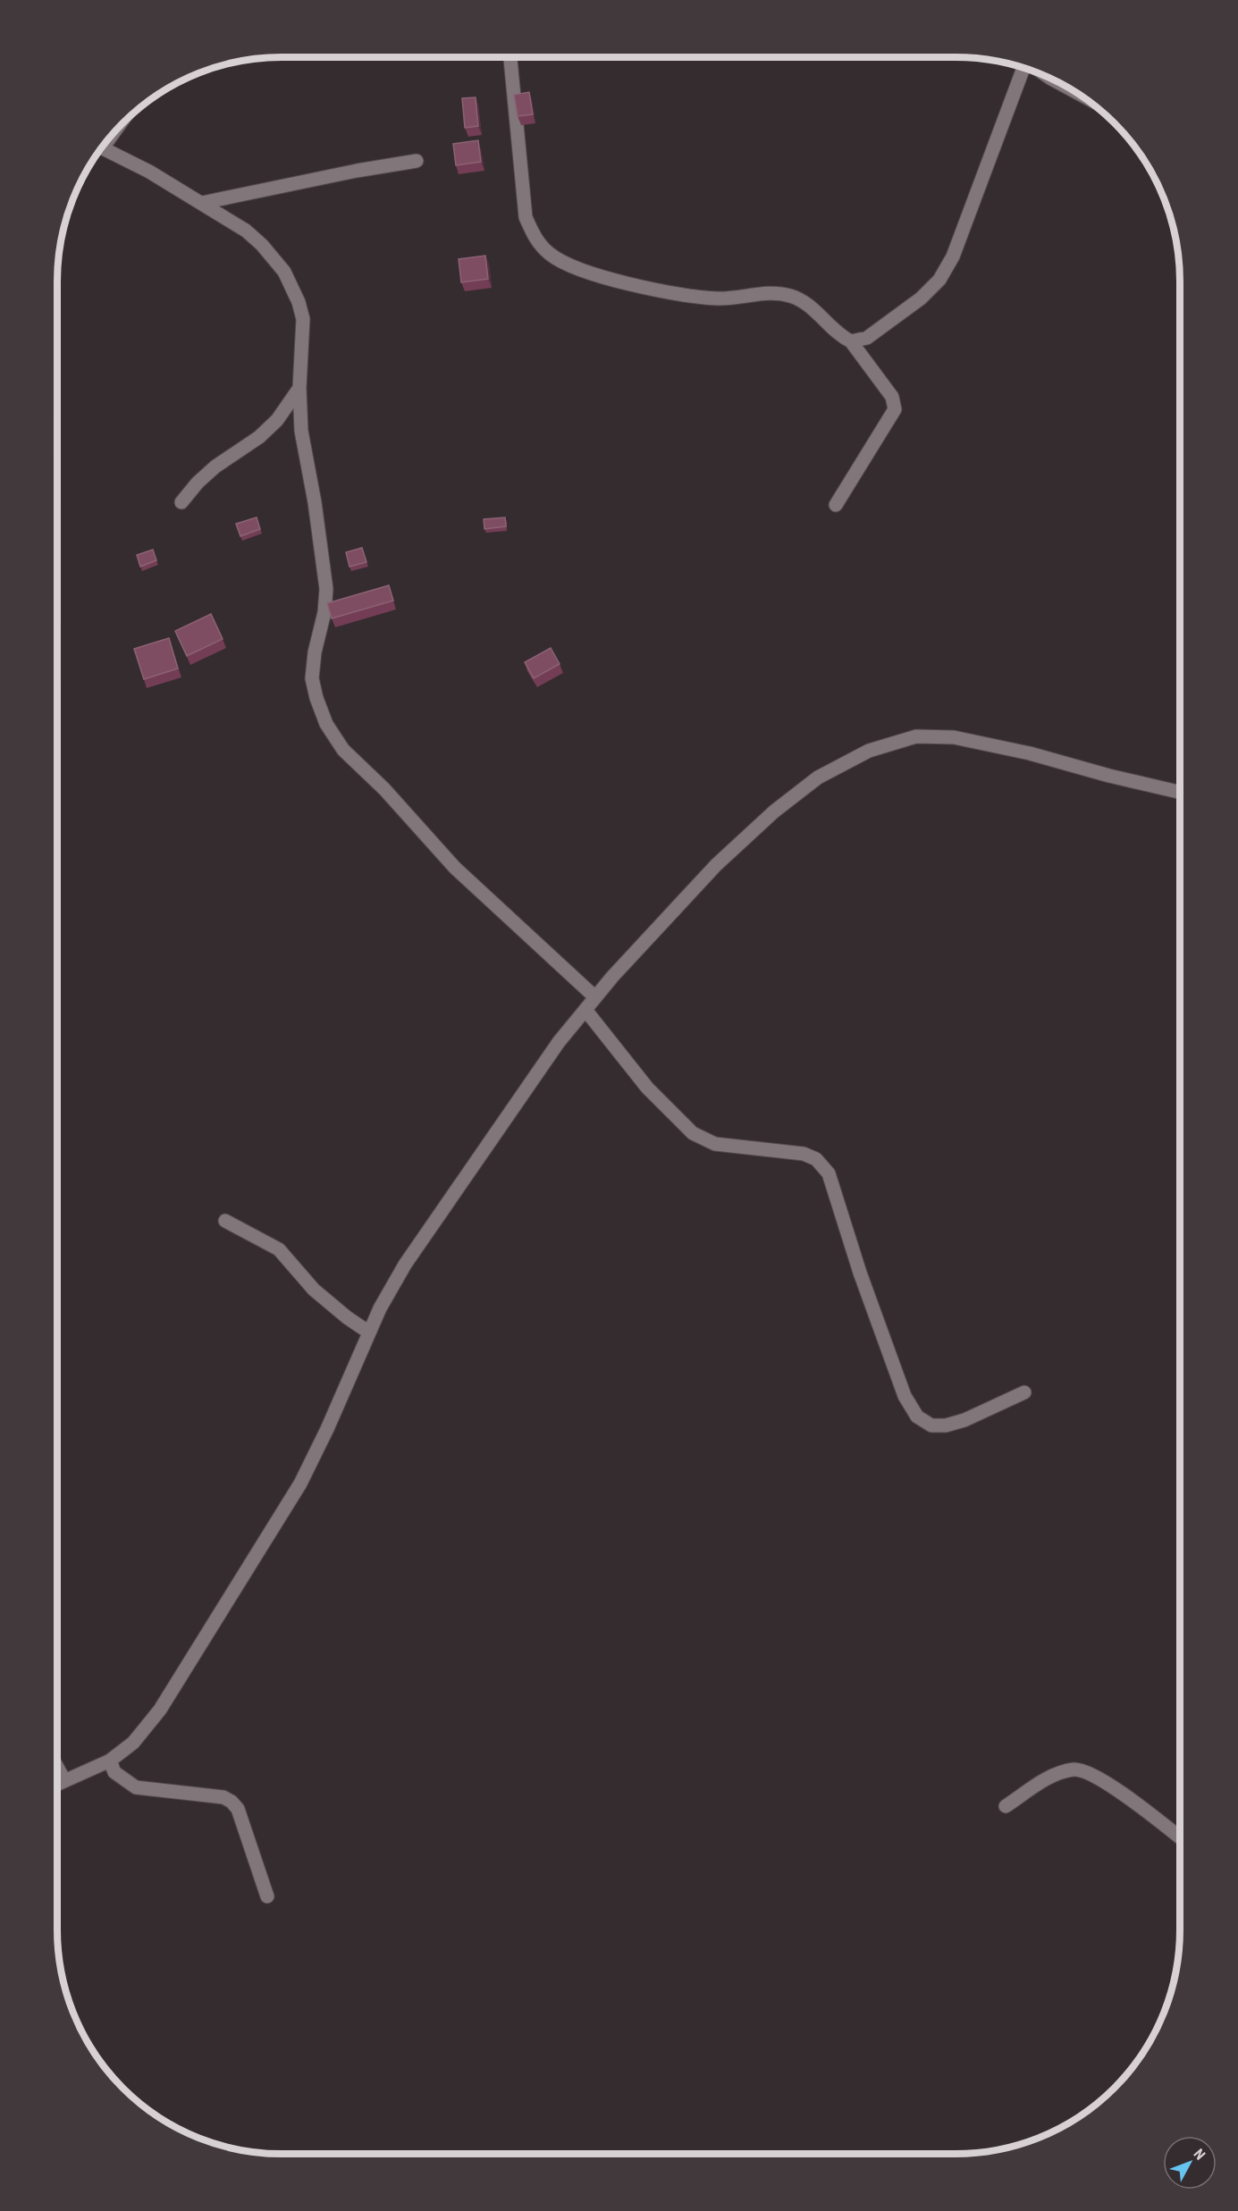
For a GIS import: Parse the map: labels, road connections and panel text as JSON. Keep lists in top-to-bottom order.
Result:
{
  "north": "top right"
}
